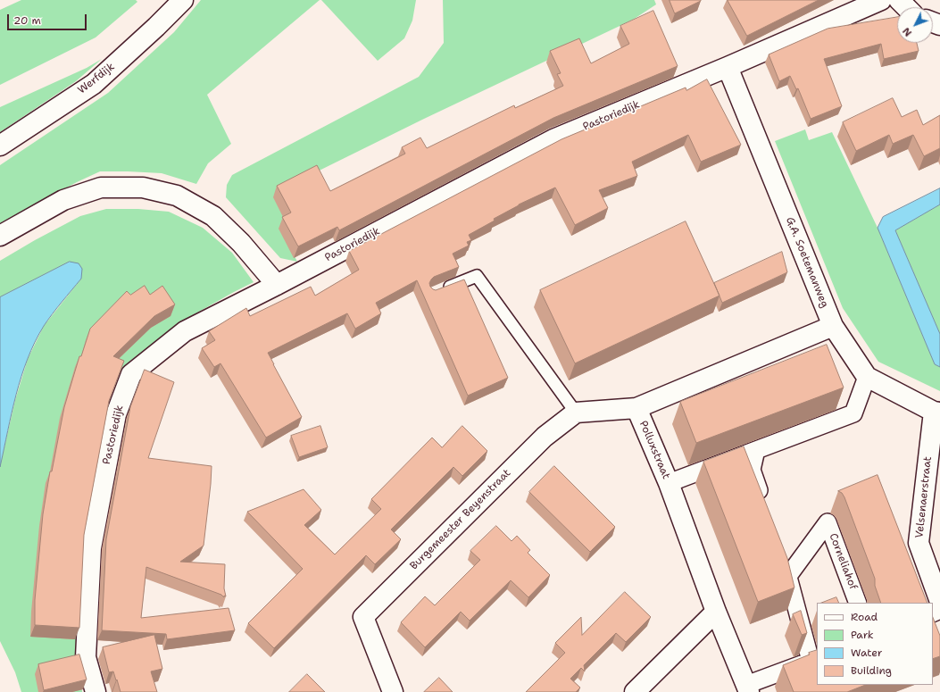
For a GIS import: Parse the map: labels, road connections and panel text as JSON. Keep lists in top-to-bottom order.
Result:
{
  "streets": {
    "street": [
      "Werfdijk",
      "Pastoriedijk",
      "G.A. Soetemanweg",
      "Polluxstraat",
      "Velsenaerstraat",
      "Burgemeester Beyenstraat",
      "Corneliahof"
    ]
  },
  "crossings": [
    ["Pastoriedijk", "G.A. Soetemanweg"],
    ["G.A. Soetemanweg", "Polluxstraat"],
    ["G.A. Soetemanweg", "Velsenaerstraat"]
  ],
  "legend": [
    "Road",
    "Park",
    "Water",
    "Building"
  ],
  "scale_bar": "20 m",
  "north": "bottom left"
}
